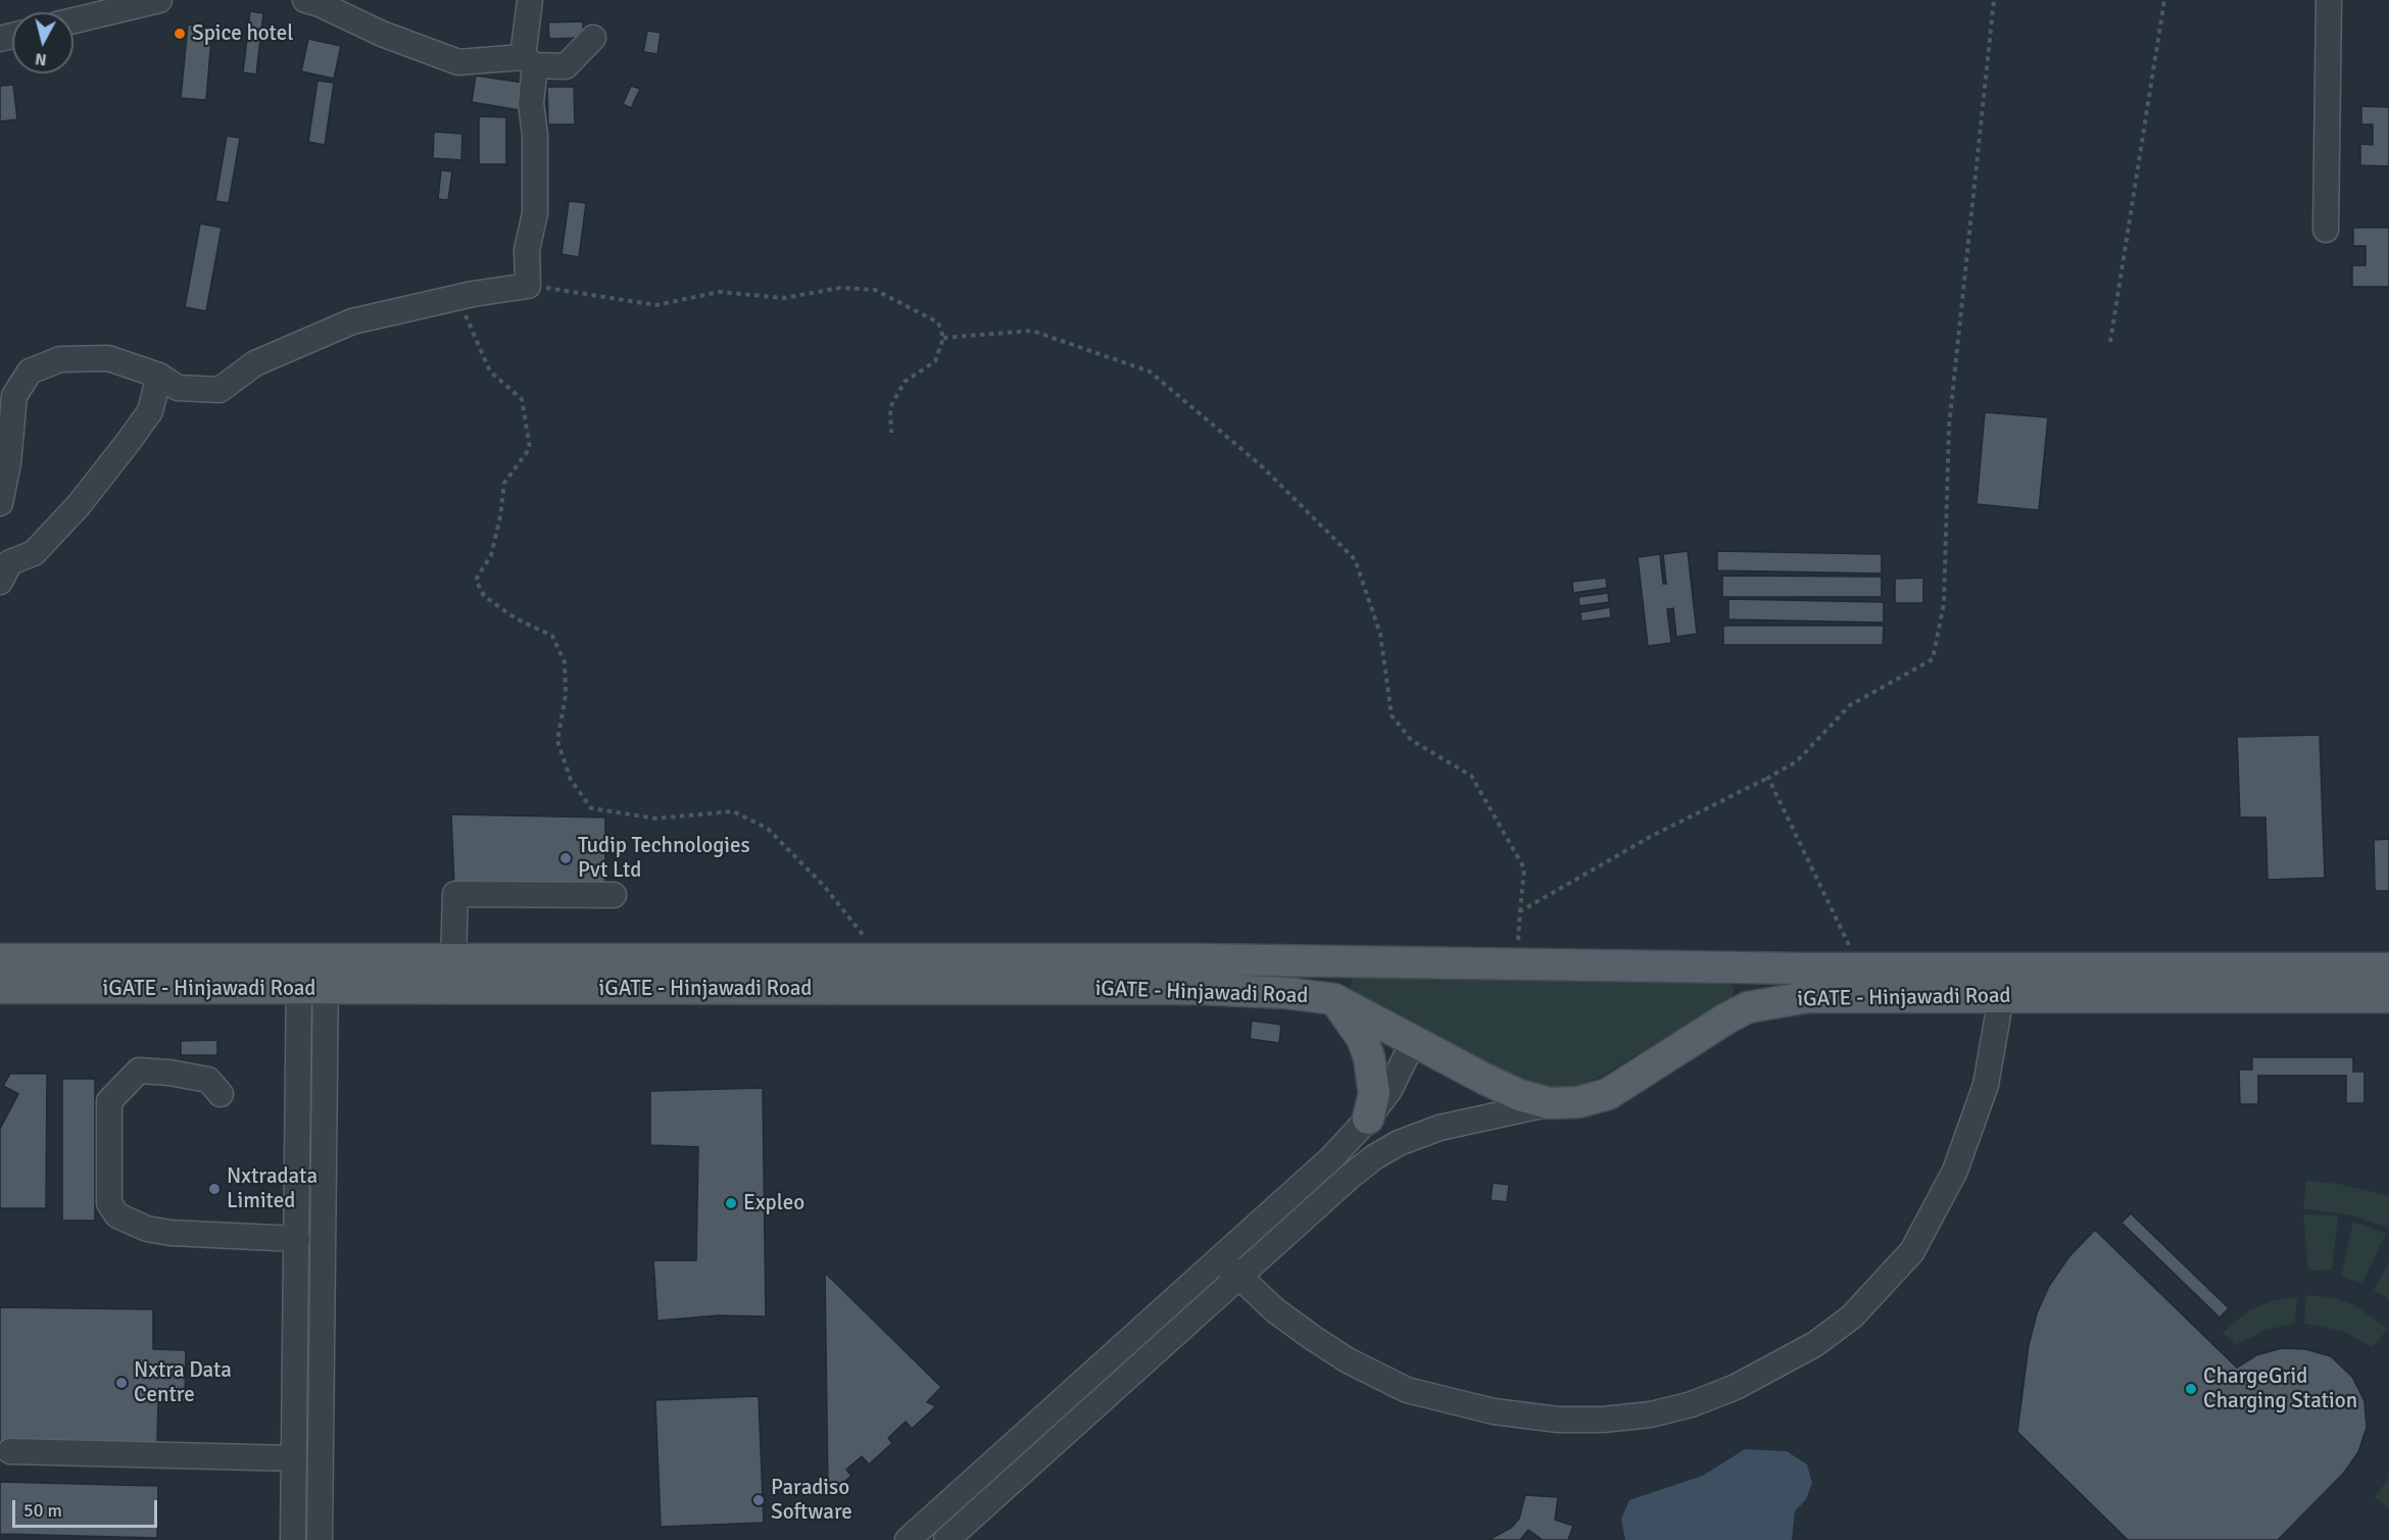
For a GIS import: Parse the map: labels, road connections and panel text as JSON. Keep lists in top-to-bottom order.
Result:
{
  "streets": {
    "main road": ["iGATE - Hinjawadi Road"]
  },
  "places": [
    "Spice hotel",
    "Tudip Technologies Pvt Ltd",
    "Nxtradata Limited",
    "Expleo",
    "Nxtra Data Centre",
    "ChargeGrid Charging Station",
    "Paradiso Software"
  ],
  "scale_bar": "50 m",
  "north": "bottom"
}
